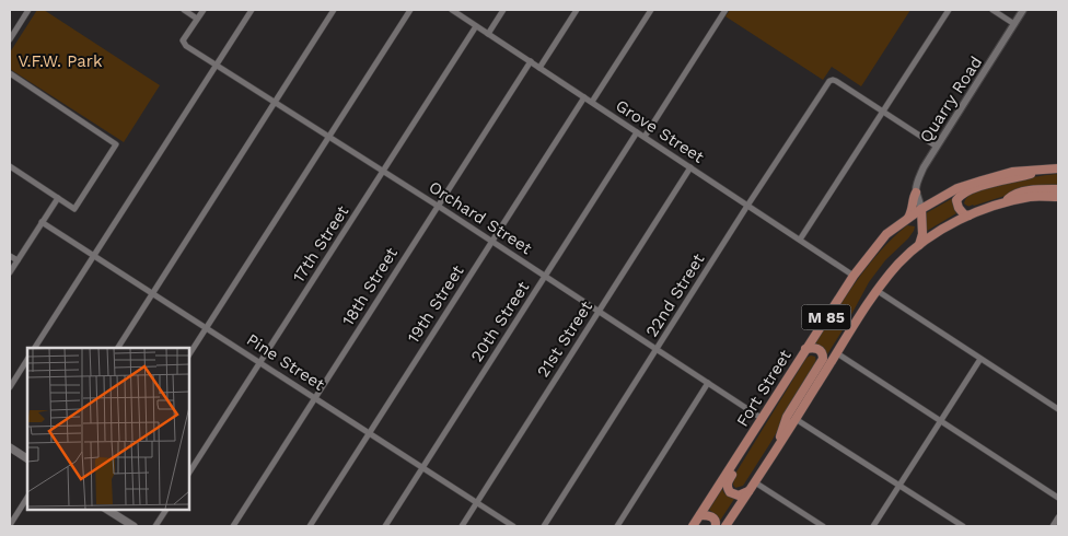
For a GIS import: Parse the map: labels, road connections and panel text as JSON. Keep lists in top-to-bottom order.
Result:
{
  "streets": {
    "main road": ["M 85", "Fort Street"],
    "street": [
      "Quarry Road",
      "Grove Street",
      "Orchard Street",
      "17th Street",
      "18th Street",
      "22nd Street",
      "19th Street",
      "20th Street",
      "21st Street",
      "Pine Street"
    ]
  },
  "crossings": [
    ["Grove Street", "17th Street"],
    ["Grove Street", "18th Street"],
    ["Grove Street", "22nd Street"],
    ["Grove Street", "19th Street"],
    ["Grove Street", "20th Street"],
    ["Grove Street", "21st Street"],
    ["Grove Street", "Fort Street"],
    ["Orchard Street", "17th Street"],
    ["Orchard Street", "18th Street"],
    ["Orchard Street", "22nd Street"],
    ["Orchard Street", "19th Street"],
    ["Orchard Street", "20th Street"],
    ["Orchard Street", "21st Street"],
    ["Orchard Street", "Fort Street"],
    ["17th Street", "Pine Street"],
    ["18th Street", "Pine Street"],
    ["19th Street", "Pine Street"],
    ["20th Street", "Pine Street"],
    ["21st Street", "Pine Street"]
  ],
  "parks": ["V.F.W. Park"]
}
